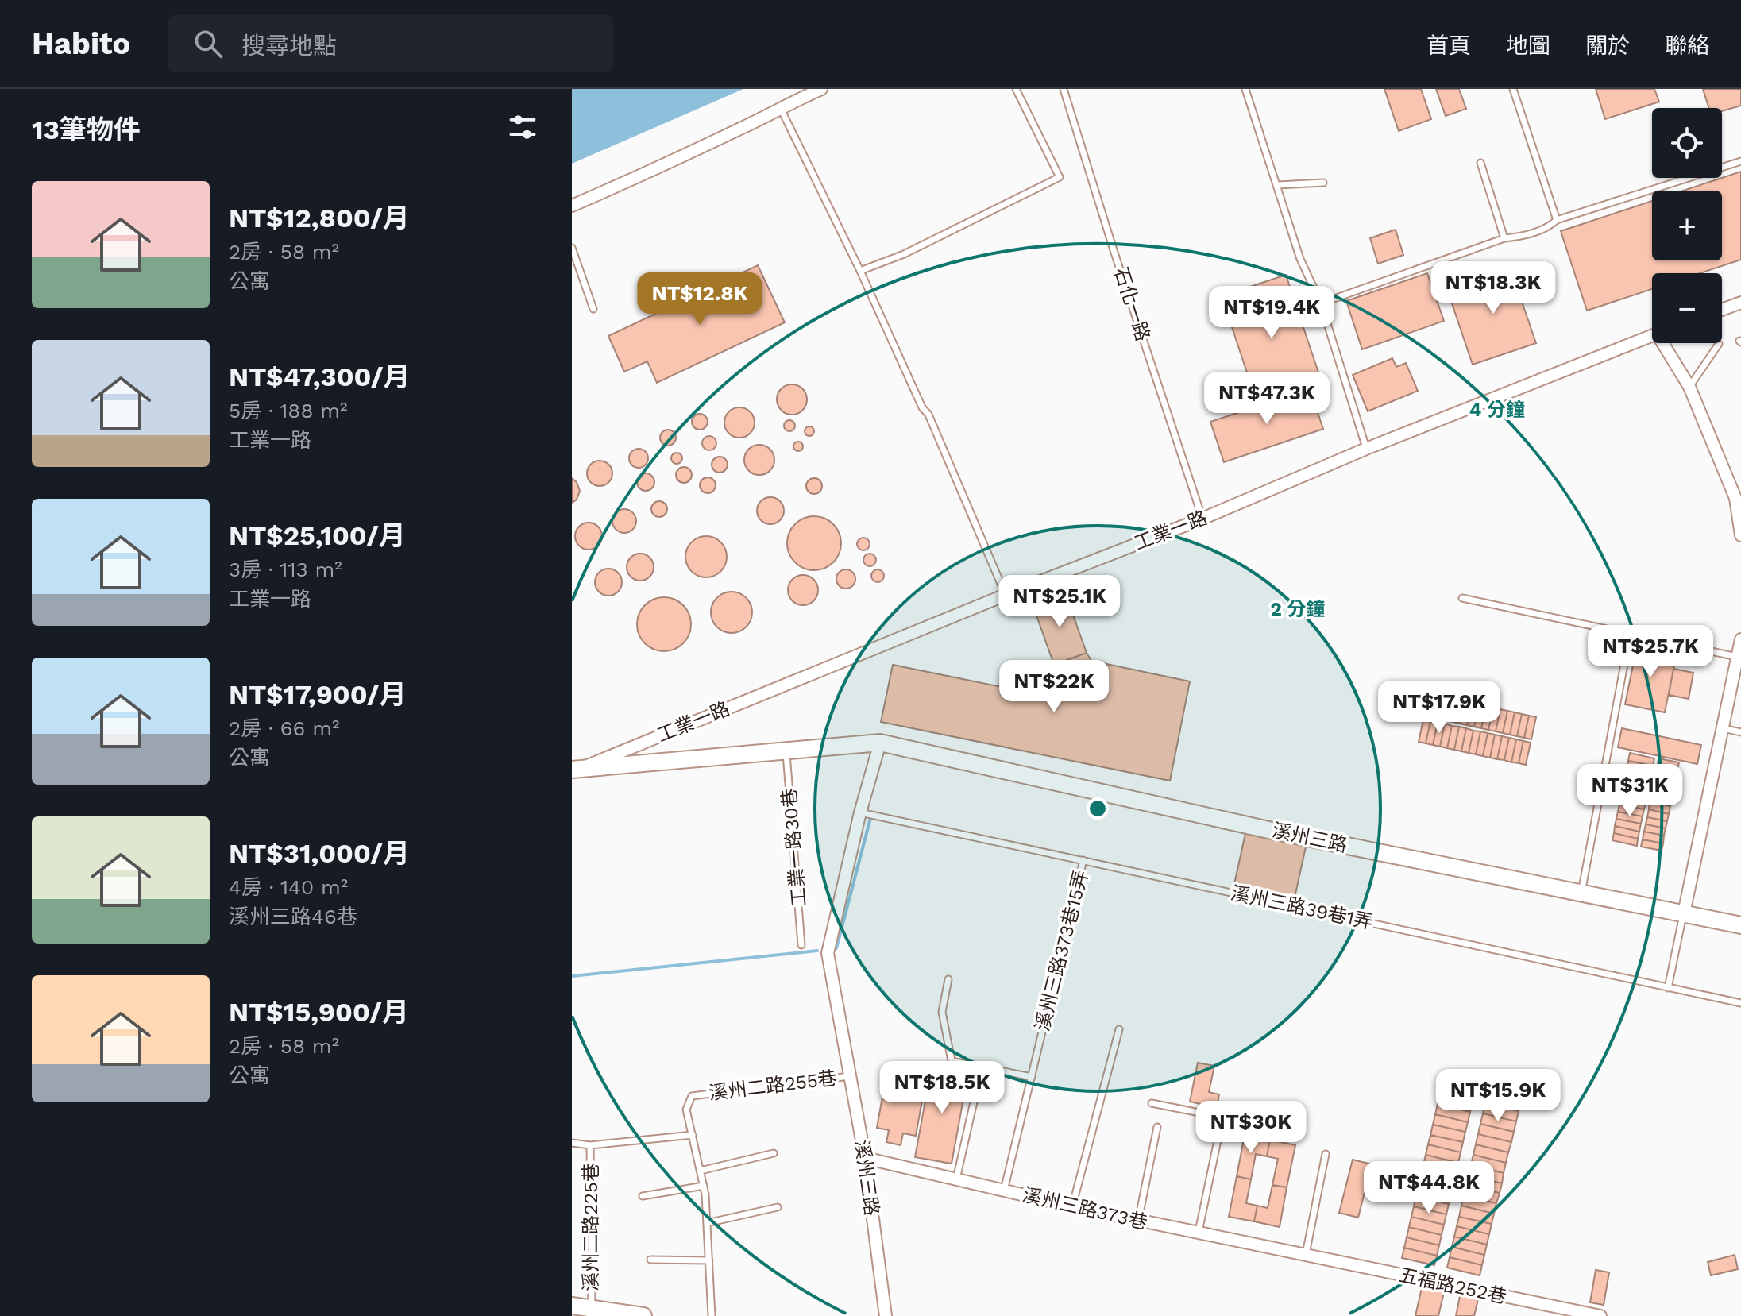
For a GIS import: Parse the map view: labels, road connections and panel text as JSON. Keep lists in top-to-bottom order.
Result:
{
  "streets": {
    "street": [
      "工業一路",
      "溪州三路",
      "溪州三路373巷",
      "五福路252巷"
    ],
    "lane": [
      "石化一路",
      "工業一路30巷",
      "溪州三路39巷1弄",
      "溪州三路373巷15弄",
      "溪州二路255巷",
      "溪州二路225巷"
    ]
  },
  "crossings": [
    ["石化一路", "工業一路"],
    ["工業一路", "溪州三路"],
    ["溪州三路", "工業一路30巷"],
    ["溪州三路", "溪州三路39巷1弄"],
    ["溪州三路", "溪州二路255巷"],
    ["溪州三路", "溪州三路373巷"],
    ["溪州三路39巷1弄", "溪州三路373巷15弄"],
    ["溪州三路373巷15弄", "溪州三路373巷"],
    ["溪州三路373巷", "五福路252巷"]
  ],
  "page": {
    "header": "Habito",
    "search": "搜尋地點",
    "nav": [
      "首頁",
      "地圖",
      "關於",
      "聯絡"
    ],
    "heading": "13筆物件",
    "map_buttons": ["+", "−"],
    "list": [
      {
        "name": "NT$12,800/月",
        "note": "2房 · 58 m² · 公寓"
      },
      {
        "name": "NT$47,300/月",
        "note": "5房 · 188 m² · 工業一路"
      },
      {
        "name": "NT$25,100/月",
        "note": "3房 · 113 m² · 工業一路"
      },
      {
        "name": "NT$17,900/月",
        "note": "2房 · 66 m² · 公寓"
      },
      {
        "name": "NT$31,000/月",
        "note": "4房 · 140 m² · 溪州三路46巷"
      },
      {
        "name": "NT$15,900/月",
        "note": "2房 · 58 m² · 公寓"
      }
    ],
    "price": [
      "NT$18.3K",
      "NT$12.8K",
      "NT$19.4K",
      "NT$47.3K",
      "NT$25.1K",
      "NT$25.7K",
      "NT$22K",
      "NT$17.9K",
      "NT$31K",
      "NT$18.5K",
      "NT$15.9K",
      "NT$30K",
      "NT$44.8K"
    ]
  },
  "rings": ["4 分鐘", "2 分鐘"]
}
